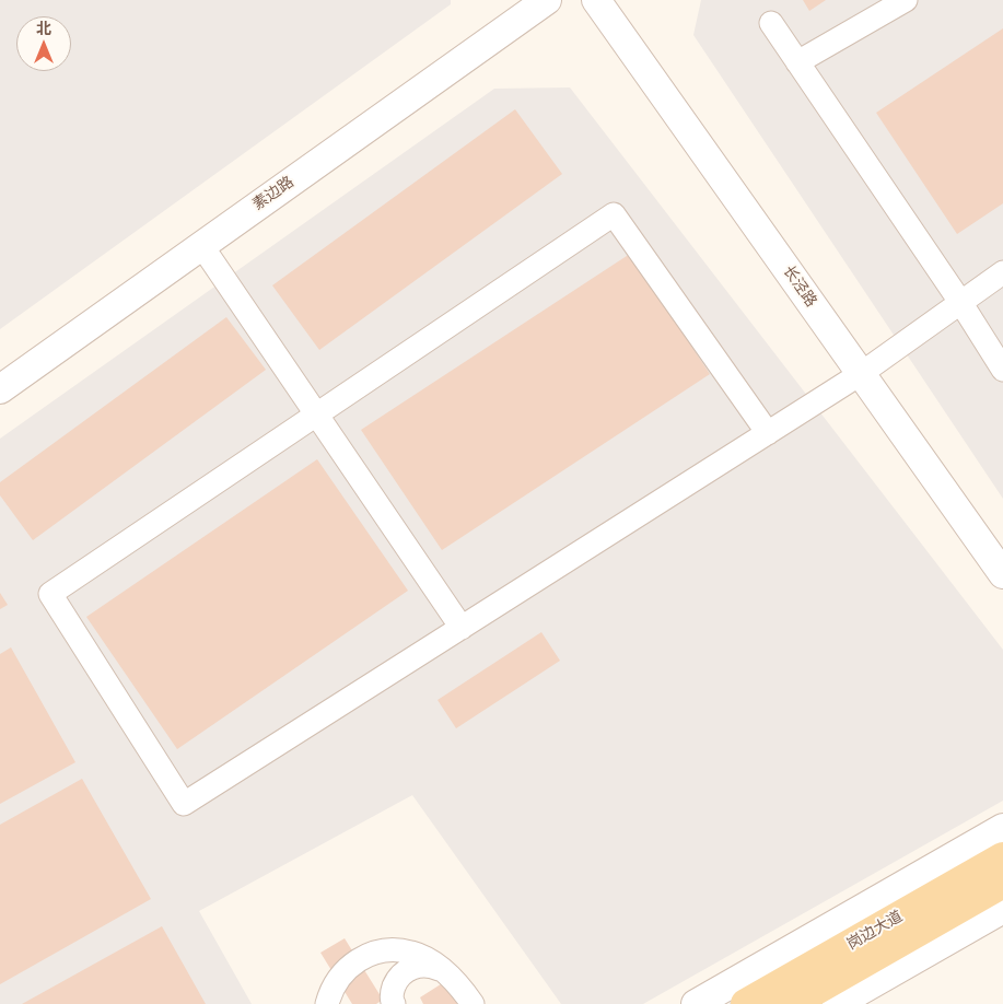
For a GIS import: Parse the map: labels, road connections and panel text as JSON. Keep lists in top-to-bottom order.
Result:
{
  "streets": {
    "main road": ["岗边大道"],
    "street": ["素边路", "长泾路"]
  },
  "north": "top"
}
